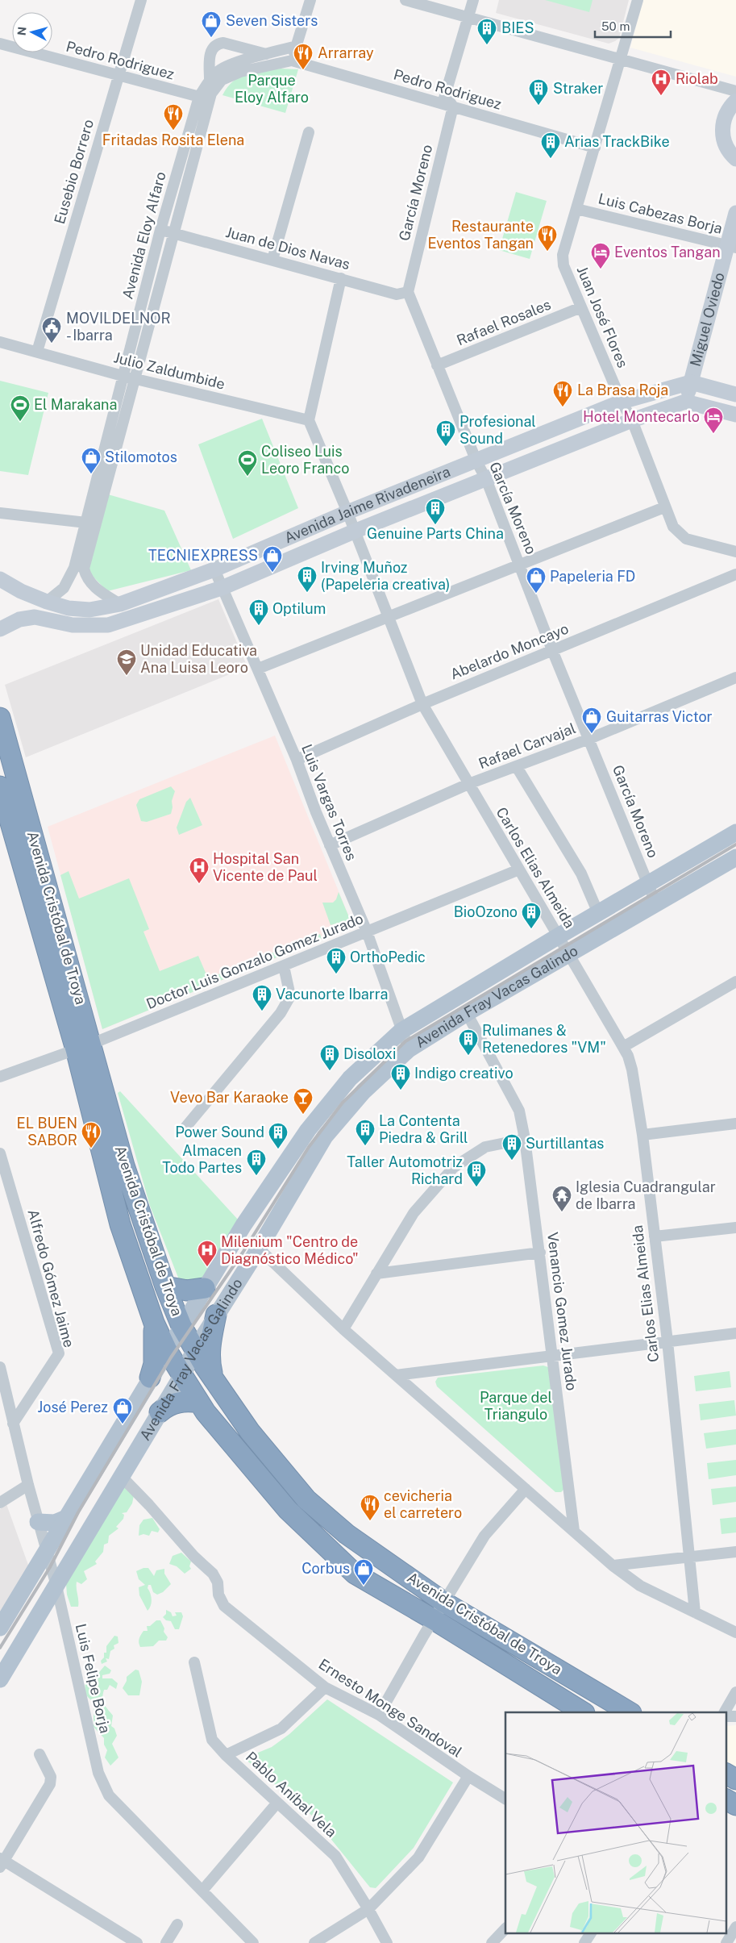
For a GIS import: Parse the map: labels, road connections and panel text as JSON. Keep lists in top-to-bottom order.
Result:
{
  "streets": {
    "highway": ["Avenida Cristóbal de Troya"],
    "main road": ["Miguel Oviedo", "Avenida Jaime Rivadeneira", "Avenida Fray Vacas Galindo"],
    "street": [
      "Pedro Rodriguez",
      "Eusebio Borrero",
      "García Moreno",
      "Luis Cabezas Borja",
      "Avenida Eloy Alfaro",
      "Juan de Dios Navas",
      "Juan José Flores",
      "Rafael Rosales",
      "Julio Zaldumbide",
      "Abelardo Moncayo",
      "Rafael Carvajal",
      "Luis Vargas Torres",
      "Carlos Elias Almeida",
      "Doctor Luis Gonzalo Gomez Jurado",
      "Alfredo Gómez Jaime",
      "Venancio Gomez Jurado",
      "Luis Felipe Borja",
      "Ernesto Monge Sandoval",
      "Pablo Aníbal Vela"
    ]
  },
  "crossings": [
    ["Pedro Rodriguez", "Eusebio Borrero"],
    ["Pedro Rodriguez", "García Moreno"],
    ["Pedro Rodriguez", "Avenida Eloy Alfaro"],
    ["Pedro Rodriguez", "Juan José Flores"],
    ["Eusebio Borrero", "Julio Zaldumbide"],
    ["García Moreno", "Juan de Dios Navas"],
    ["García Moreno", "Rafael Rosales"],
    ["García Moreno", "Avenida Jaime Rivadeneira"],
    ["García Moreno", "Abelardo Moncayo"],
    ["García Moreno", "Rafael Carvajal"],
    ["García Moreno", "Avenida Fray Vacas Galindo"],
    ["Luis Cabezas Borja", "Juan José Flores"],
    ["Luis Cabezas Borja", "Miguel Oviedo"],
    ["Avenida Eloy Alfaro", "Juan de Dios Navas"],
    ["Avenida Eloy Alfaro", "Julio Zaldumbide"],
    ["Avenida Eloy Alfaro", "Avenida Jaime Rivadeneira"],
    ["Juan José Flores", "Rafael Rosales"],
    ["Juan José Flores", "Avenida Jaime Rivadeneira"],
    ["Miguel Oviedo", "Avenida Jaime Rivadeneira"],
    ["Julio Zaldumbide", "Carlos Elias Almeida"],
    ["Avenida Jaime Rivadeneira", "Luis Vargas Torres"],
    ["Avenida Jaime Rivadeneira", "Carlos Elias Almeida"],
    ["Abelardo Moncayo", "Luis Vargas Torres"],
    ["Abelardo Moncayo", "Carlos Elias Almeida"],
    ["Rafael Carvajal", "Luis Vargas Torres"],
    ["Rafael Carvajal", "Carlos Elias Almeida"],
    ["Luis Vargas Torres", "Doctor Luis Gonzalo Gomez Jurado"],
    ["Luis Vargas Torres", "Avenida Fray Vacas Galindo"],
    ["Carlos Elias Almeida", "Doctor Luis Gonzalo Gomez Jurado"],
    ["Carlos Elias Almeida", "Avenida Fray Vacas Galindo"],
    ["Avenida Cristóbal de Troya", "Doctor Luis Gonzalo Gomez Jurado"],
    ["Avenida Cristóbal de Troya", "Avenida Fray Vacas Galindo"],
    ["Avenida Fray Vacas Galindo", "Venancio Gomez Jurado"],
    ["Avenida Fray Vacas Galindo", "Luis Felipe Borja"],
    ["Avenida Fray Vacas Galindo", "Ernesto Monge Sandoval"],
    ["Alfredo Gómez Jaime", "Luis Felipe Borja"]
  ],
  "parks": ["Parque Eloy Alfaro", "Parque del Triangulo"],
  "places": {
    "shop": [
      "Seven Sisters",
      "Stilomotos",
      "TECNIEXPRESS",
      "Papeleria FD",
      "Guitarras Victor",
      "José Perez",
      "Corbus"
    ],
    "building": [
      "BIES",
      "Straker",
      "Arias TrackBike",
      "Profesional Sound",
      "Genuine Parts China",
      "Irving Muñoz (Papeleria creativa)",
      "Optilum",
      "BioOzono",
      "OrthoPedic",
      "Vacunorte Ibarra",
      "Rulimanes & Retenedores \"VM\"",
      "Disoloxi",
      "Indigo creativo",
      "La Contenta Piedra & Grill",
      "Power Sound",
      "Surtillantas",
      "Almacen Todo Partes",
      "Taller Automotriz Richard"
    ],
    "restaurant": [
      "Arrarray",
      "Fritadas Rosita Elena",
      "Restaurante Eventos Tangan",
      "La Brasa Roja",
      "EL BUEN SABOR",
      "cevicheria el carretero"
    ],
    "hospital": ["Riolab", "Hospital San Vicente de Paul", "Milenium \"Centro de Diagnóstico Médico\""],
    "hotel": ["Eventos Tangan", "Hotel Montecarlo"],
    "public building": ["MOVILDELNOR - Ibarra"],
    "sports": ["El Marakana", "Coliseo Luis Leoro Franco"],
    "school or university": ["Unidad Educativa Ana Luisa Leoro"],
    "bar": ["Vevo Bar Karaoke"],
    "temple": ["Iglesia Cuadrangular de Ibarra"]
  },
  "scale_bar": "50 m",
  "north": "left"
}
